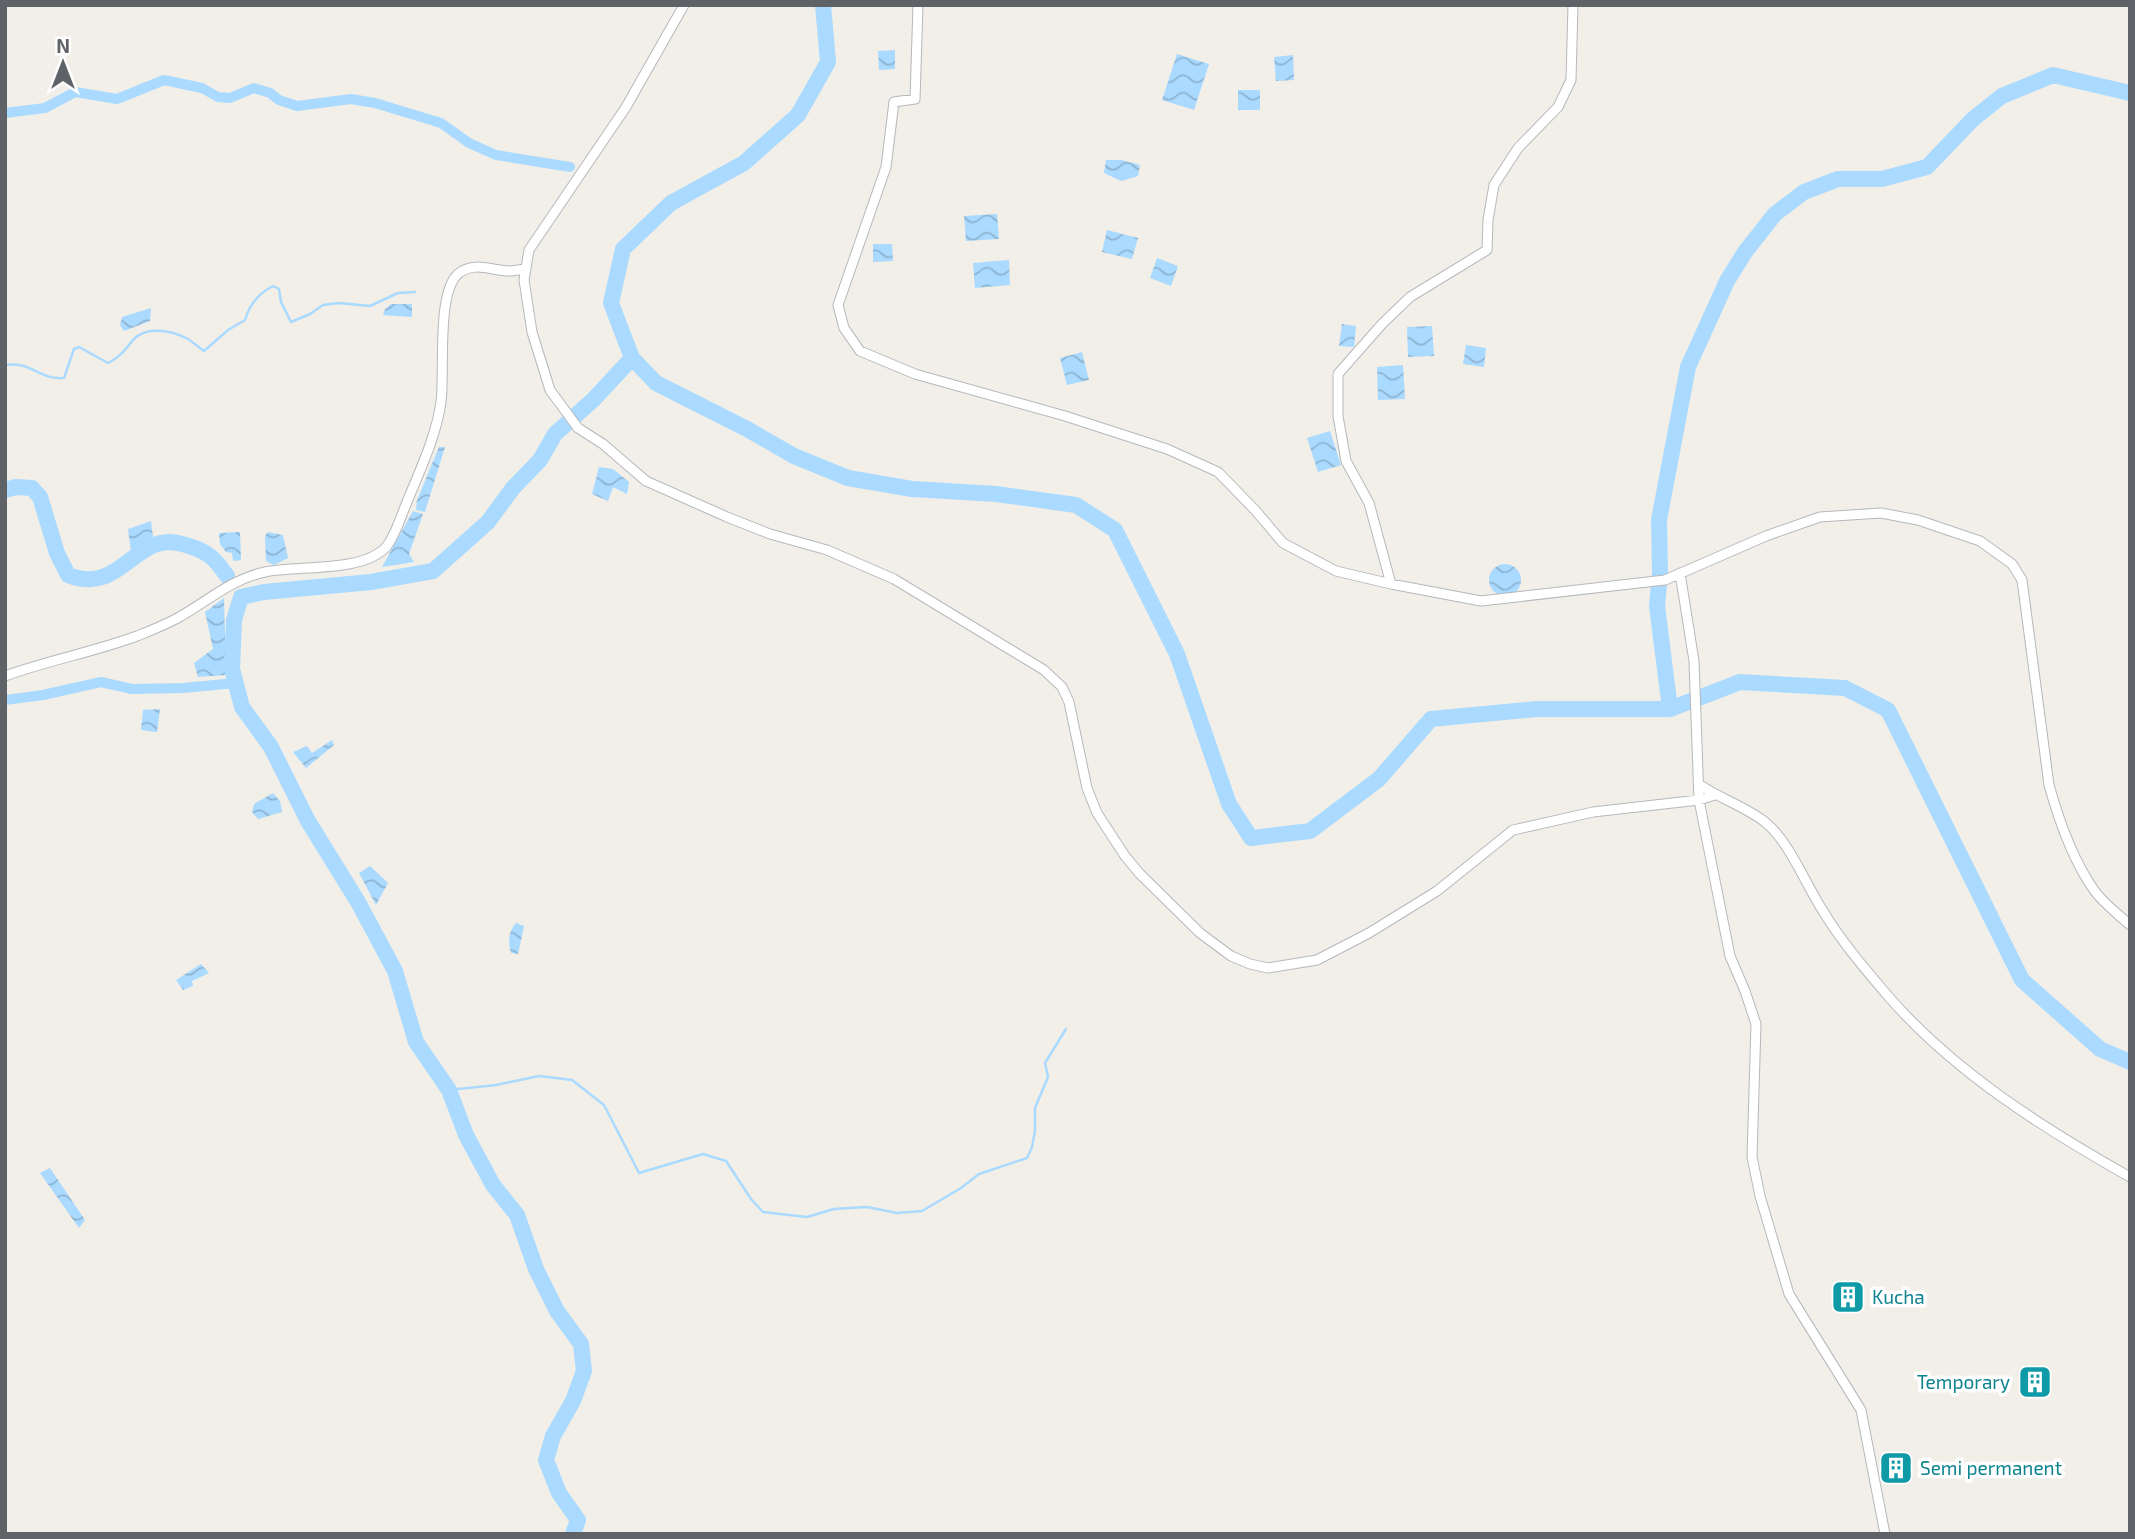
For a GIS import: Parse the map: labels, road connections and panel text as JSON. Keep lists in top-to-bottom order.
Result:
{
  "places": {
    "building": ["Kucha", "Temporary", "Semi permanent"]
  },
  "north": "top"
}
